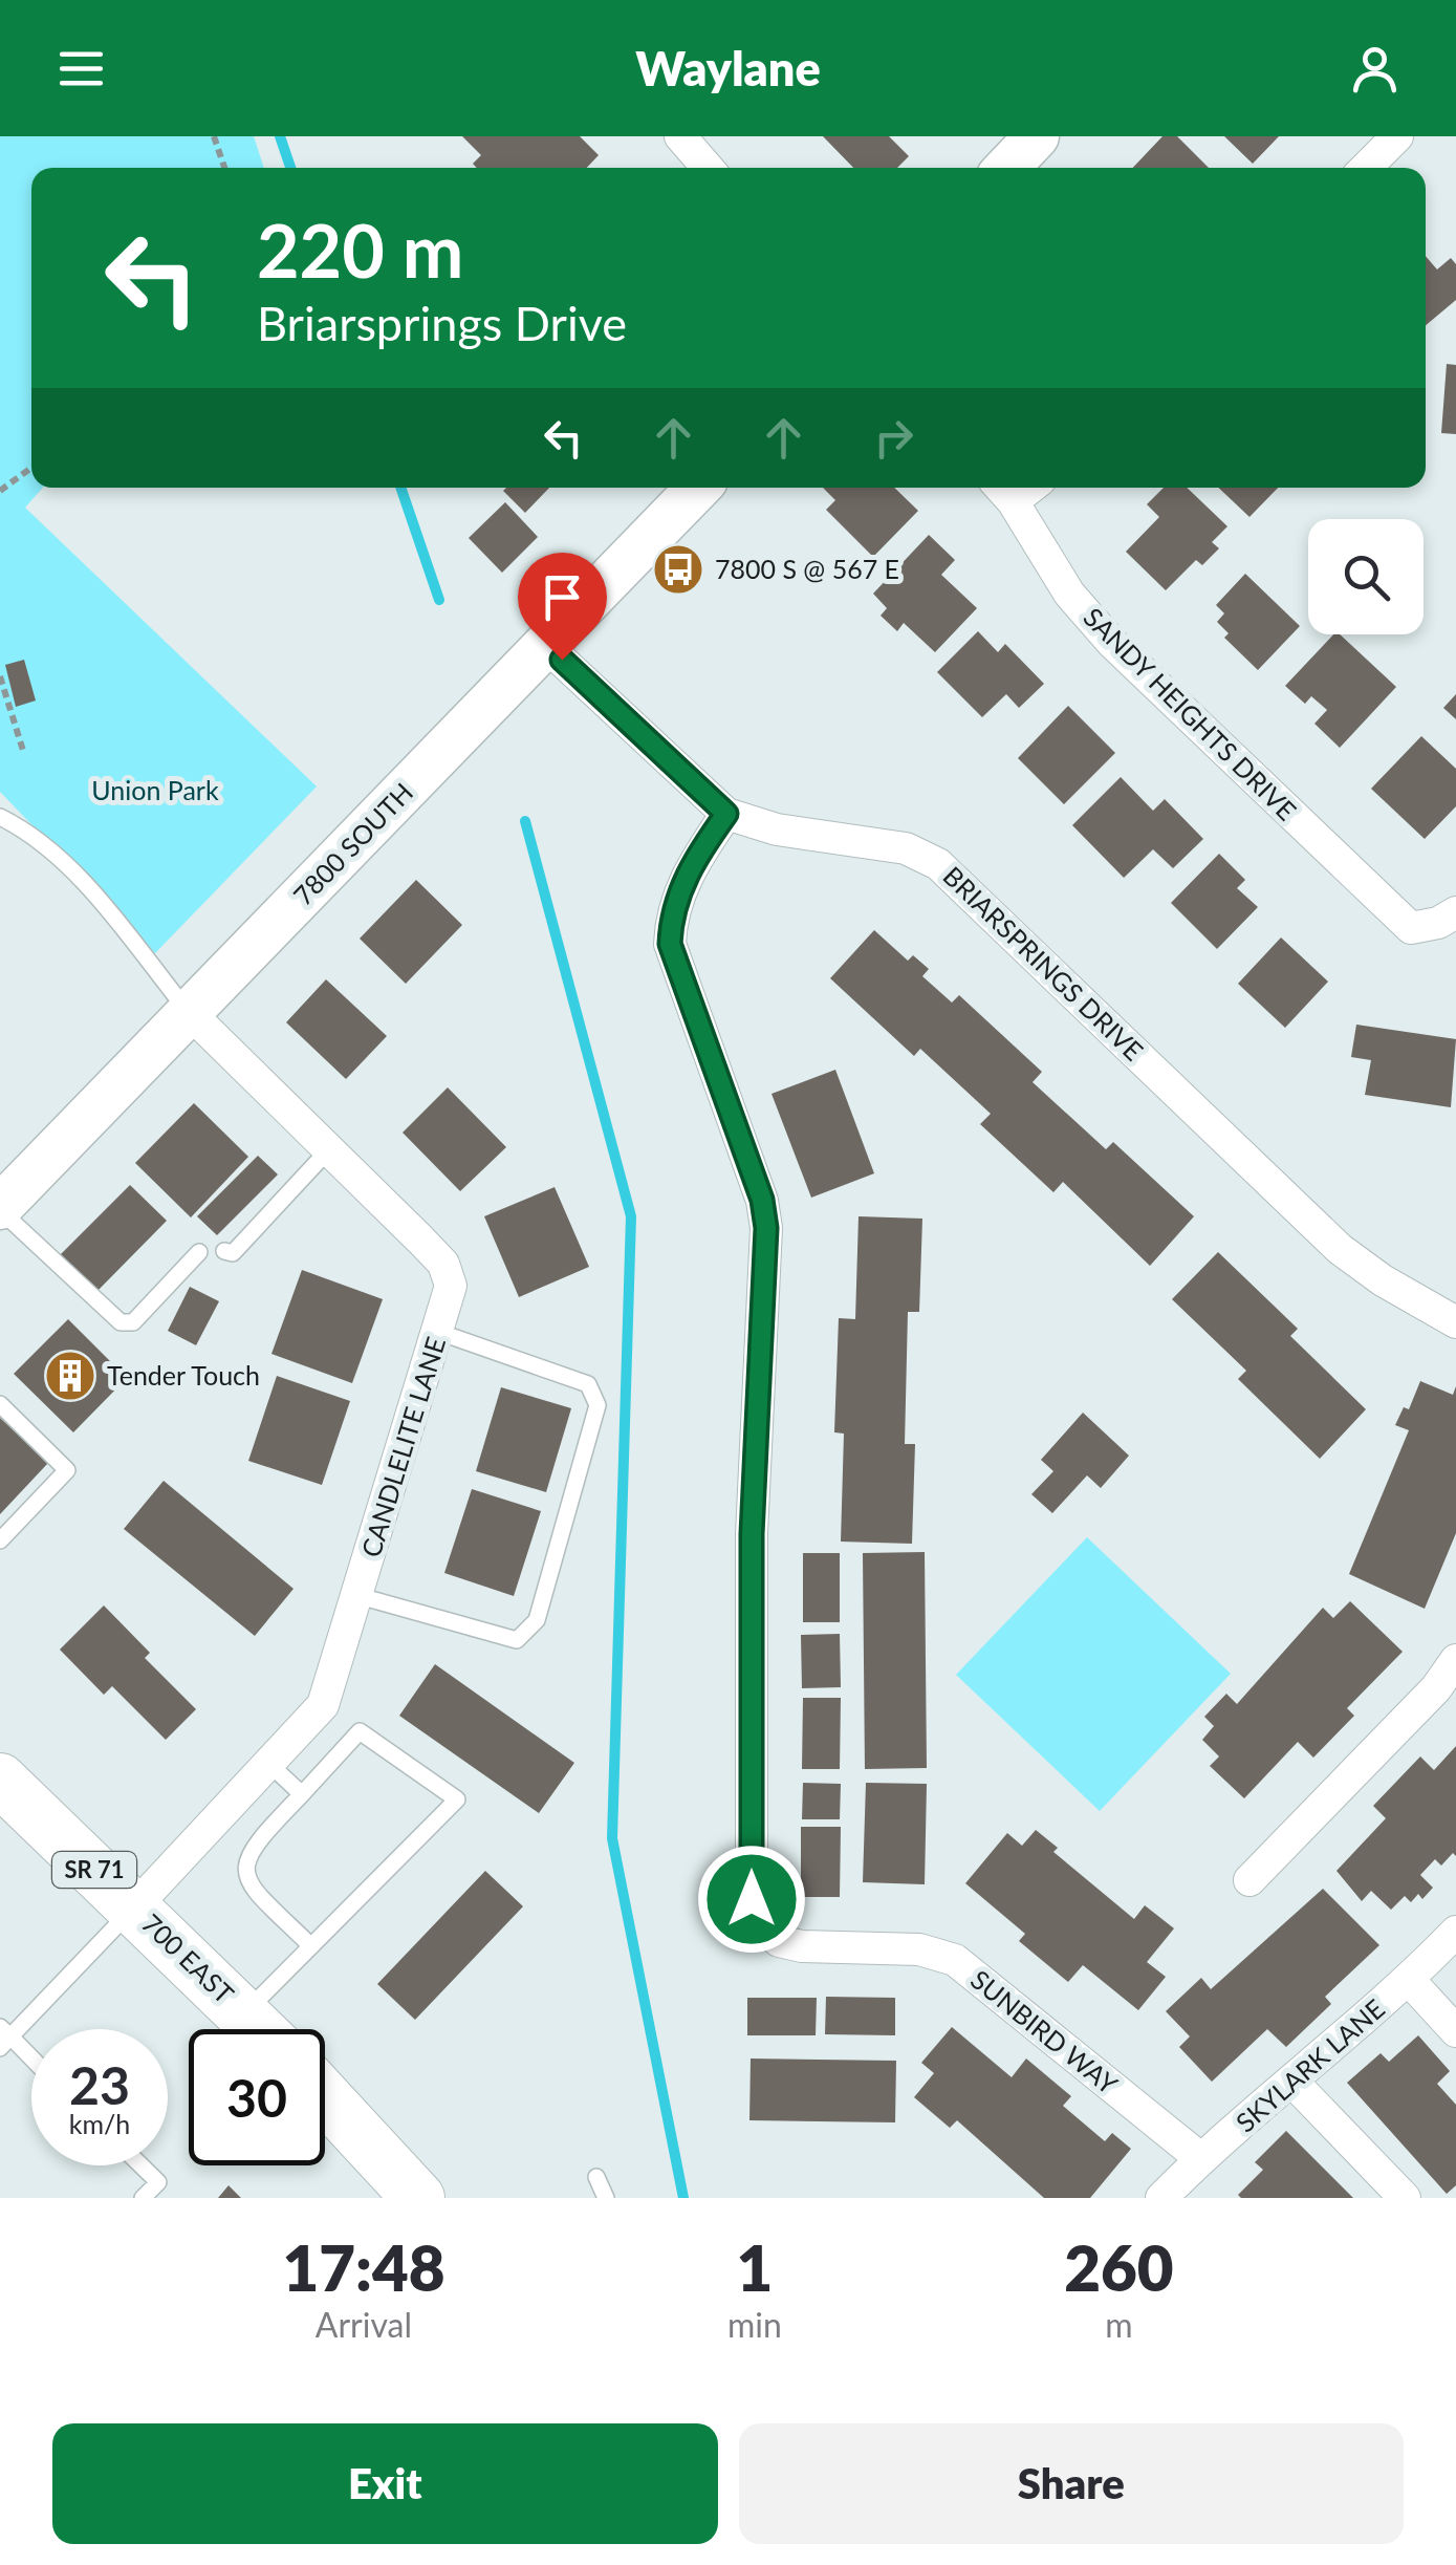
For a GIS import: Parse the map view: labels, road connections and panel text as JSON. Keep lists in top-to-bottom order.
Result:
{
  "streets": {
    "main road": ["7800 SOUTH", "SR 71", "700 EAST"],
    "street": [
      "SANDY HEIGHTS DRIVE",
      "BRIARSPRINGS DRIVE",
      "CANDLELITE LANE",
      "SUNBIRD WAY",
      "SKYLARK LANE"
    ]
  },
  "crossings": [
    ["7800 SOUTH", "BRIARSPRINGS DRIVE"],
    ["7800 SOUTH", "CANDLELITE LANE"],
    ["BRIARSPRINGS DRIVE", "SUNBIRD WAY"],
    ["CANDLELITE LANE", "700 EAST"],
    ["SUNBIRD WAY", "SKYLARK LANE"]
  ],
  "parks": ["Union Park"],
  "places": {
    "bus stop": ["7800 S @ 567 E"],
    "building": ["Tender Touch"]
  },
  "page": {
    "header": "Waylane",
    "turn": ["220 m", "Briarsprings Drive"],
    "speed": "23 km/h",
    "limit": "30",
    "eta": [
      "17:48",
      "Arrival",
      "1",
      "min",
      "260",
      "m"
    ],
    "buttons": ["Exit", "Share"]
  }
}
